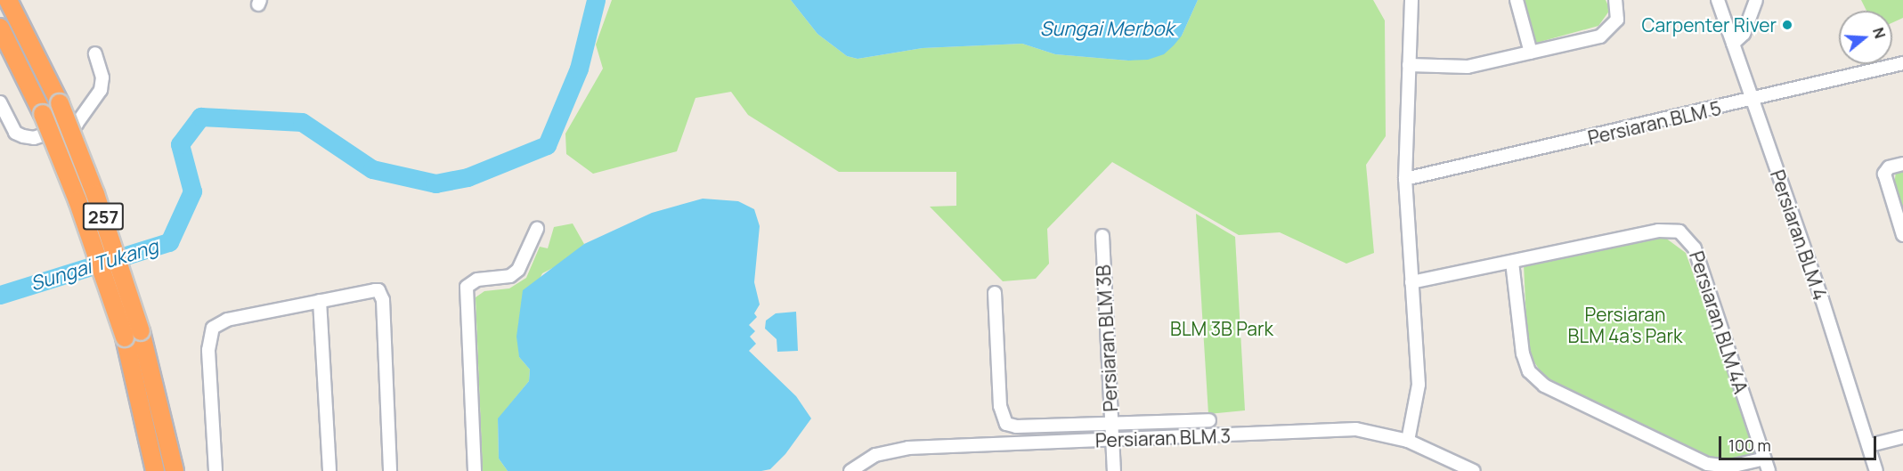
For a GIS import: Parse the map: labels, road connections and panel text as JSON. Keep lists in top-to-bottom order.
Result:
{
  "streets": {
    "highway": ["257"],
    "street": [
      "Persiaran BLM 5",
      "Persiaran BLM 4",
      "Persiaran BLM 4A",
      "Persiaran BLM 3B",
      "Persiaran BLM 3"
    ]
  },
  "crossings": [
    ["Persiaran BLM 5", "Persiaran BLM 4"],
    ["Persiaran BLM 3B", "Persiaran BLM 3"]
  ],
  "water": ["Sungai Merbok", "Sungai Tukang"],
  "parks": ["Persiaran BLM 4a's Park", "BLM 3B Park"],
  "places": ["Carpenter River"],
  "scale_bar": "100 m",
  "north": "right"
}
